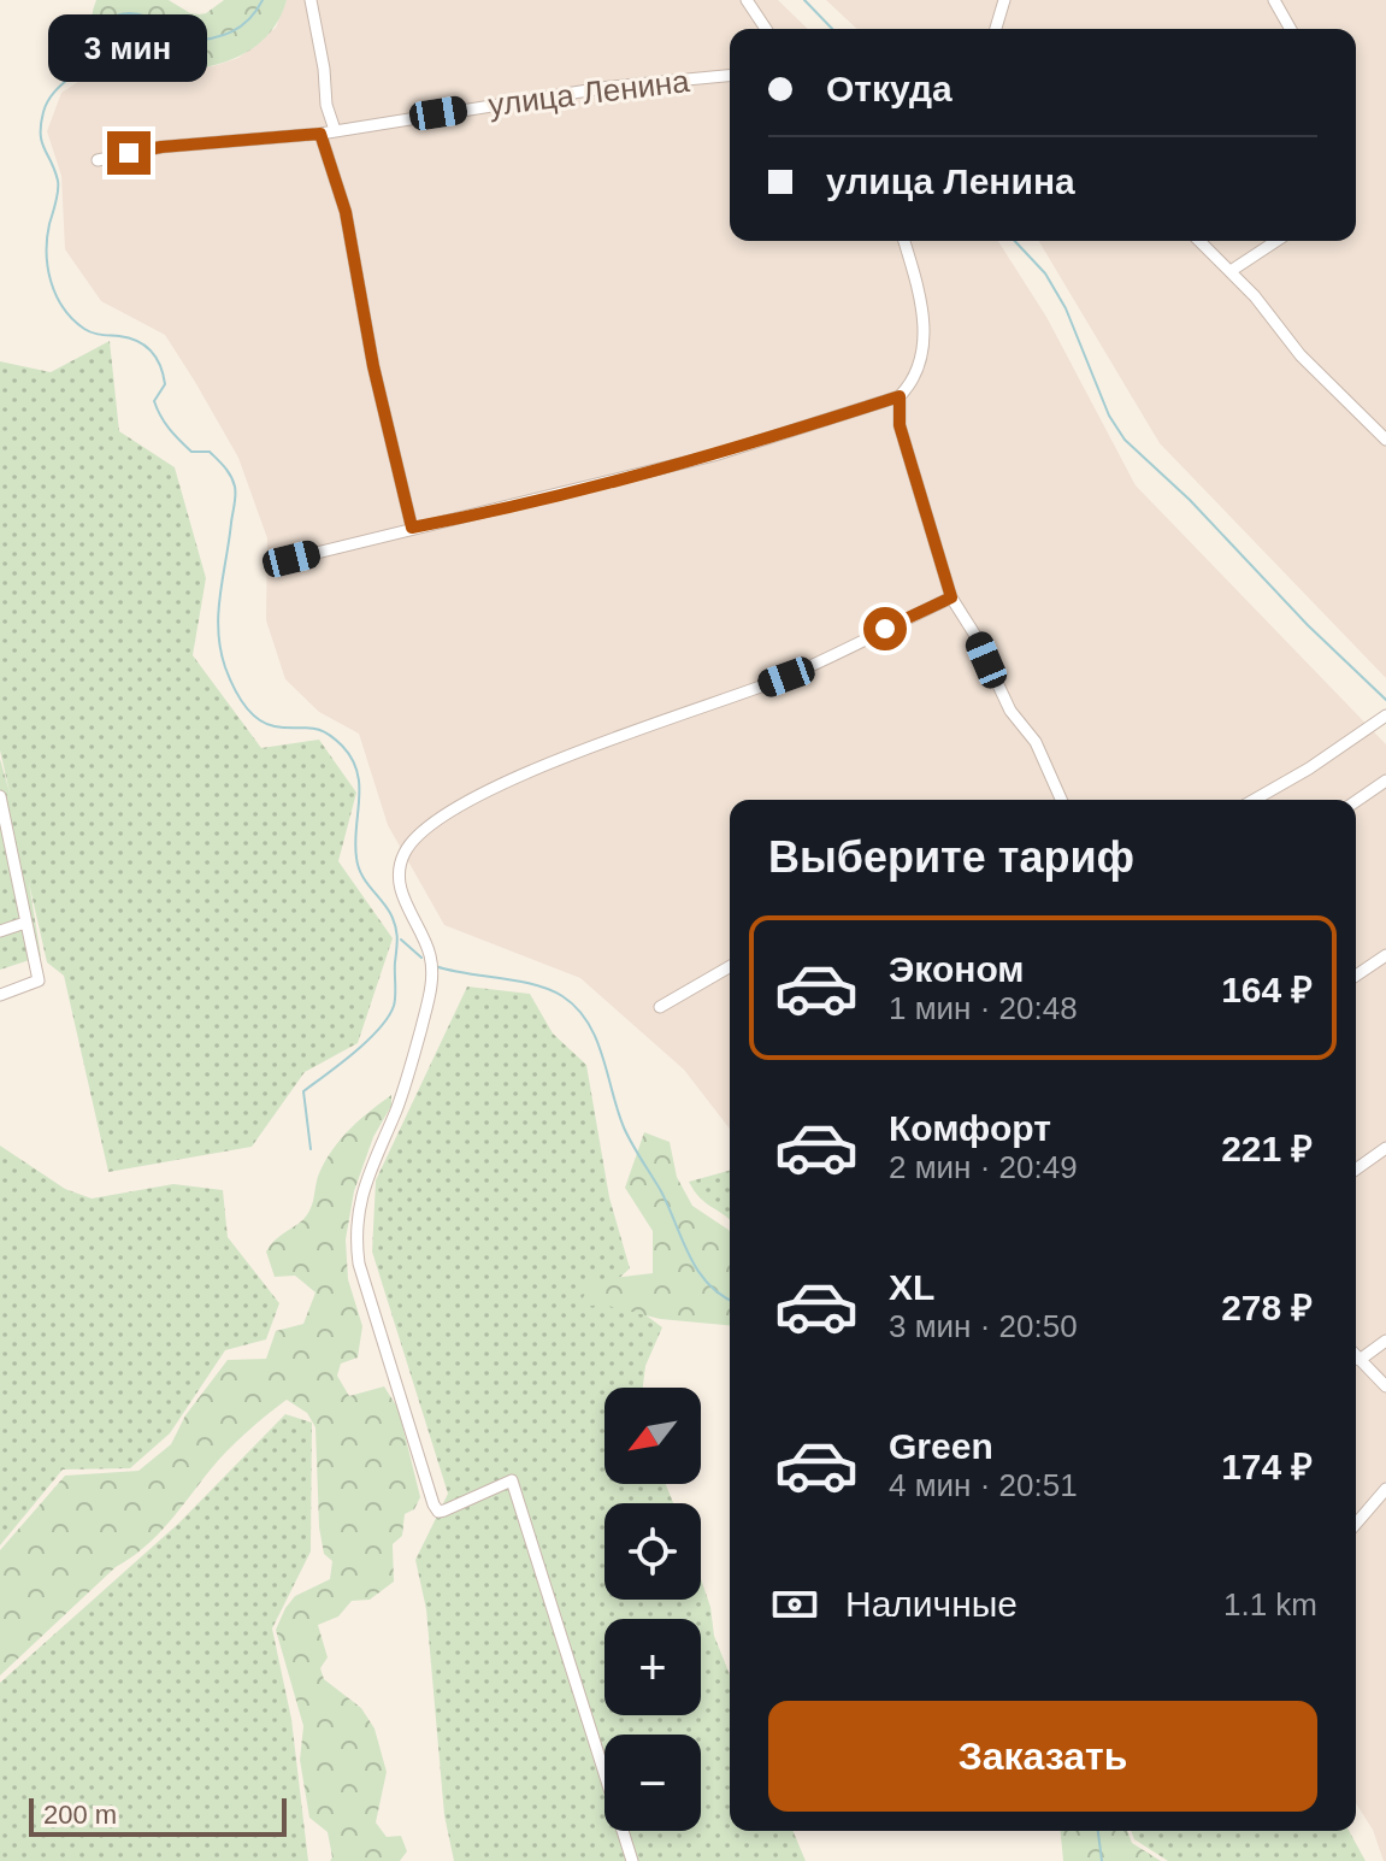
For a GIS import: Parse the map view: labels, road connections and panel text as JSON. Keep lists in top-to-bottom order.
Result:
{
  "streets": {
    "street": ["улица Ленина"]
  },
  "scale_bar": "200 m",
  "north": "bottom left",
  "page": {
    "bubble": "3 мин",
    "banner": ["Откуда", "улица Ленина"],
    "heading": "Выберите тариф",
    "list": [
      {
        "name": "Эконом",
        "note": "1 мин · 20:48",
        "value": "164 ₽"
      },
      {
        "name": "Комфорт",
        "note": "2 мин · 20:49",
        "value": "221 ₽"
      },
      {
        "name": "XL",
        "note": "3 мин · 20:50",
        "value": "278 ₽"
      },
      {
        "name": "Green",
        "note": "4 мин · 20:51",
        "value": "174 ₽"
      }
    ],
    "map_buttons": ["+", "−"],
    "pay": ["Наличные", "1.1 km"],
    "buttons": "Заказать",
    "scale": "200 m"
  }
}
